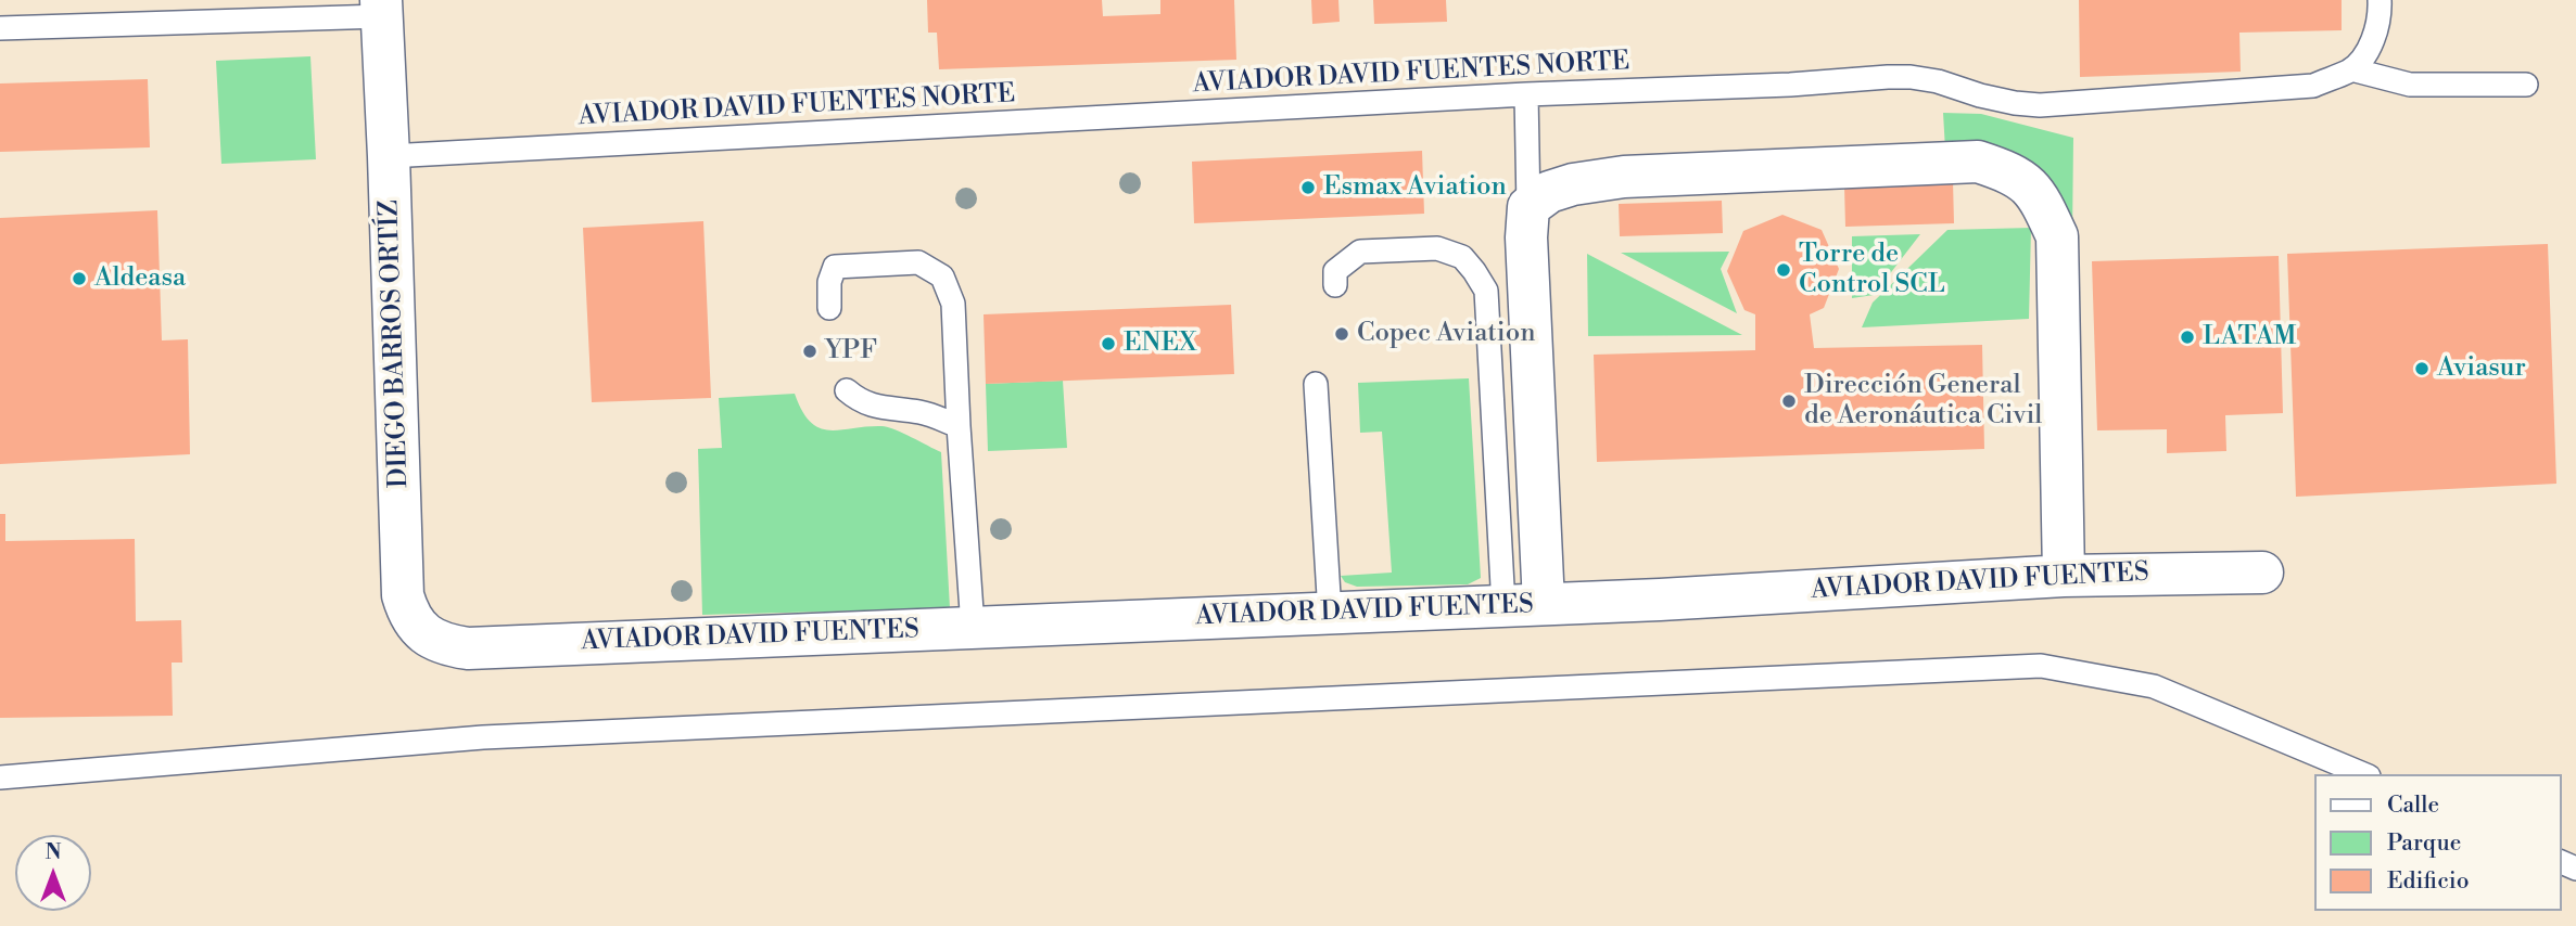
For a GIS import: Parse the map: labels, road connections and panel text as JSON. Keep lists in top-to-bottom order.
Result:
{
  "streets": {
    "street": ["DIEGO BARROS ORTÍZ", "AVIADOR DAVID FUENTES"],
    "lane": ["AVIADOR DAVID FUENTES NORTE"]
  },
  "crossings": [
    ["AVIADOR DAVID FUENTES NORTE", "DIEGO BARROS ORTÍZ"],
    ["DIEGO BARROS ORTÍZ", "AVIADOR DAVID FUENTES"]
  ],
  "places": [
    "Esmax Aviation",
    "Torre de Control SCL",
    "Aldeasa",
    "Copec Aviation",
    "LATAM",
    "ENEX",
    "YPF",
    "Aviasur",
    "Dirección General de Aeronáutica Civil"
  ],
  "legend": ["Calle", "Parque", "Edificio"],
  "north": "top"
}
